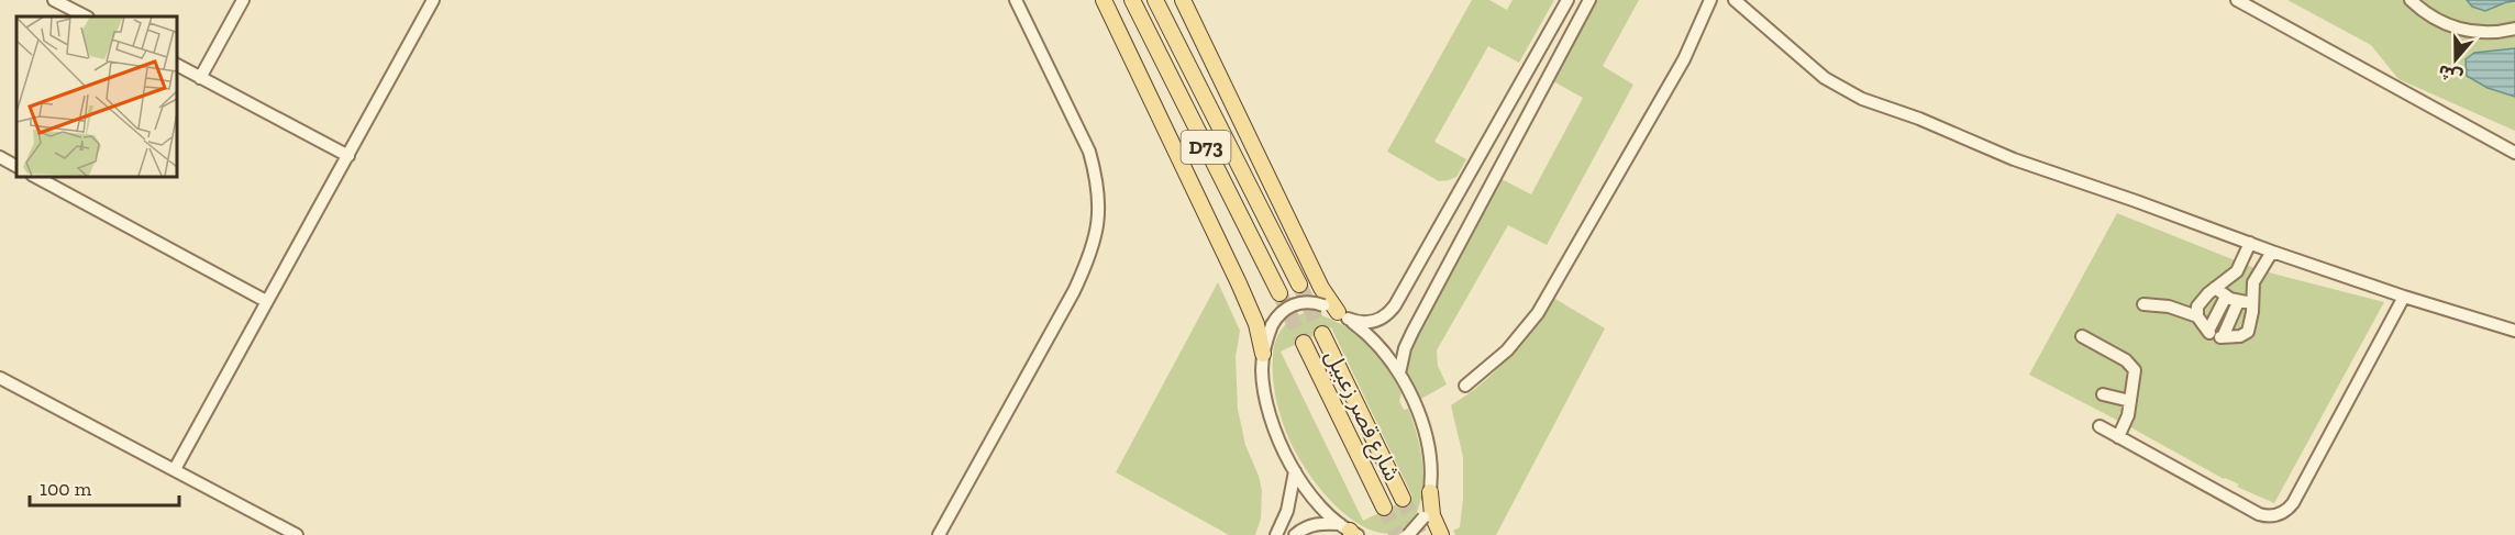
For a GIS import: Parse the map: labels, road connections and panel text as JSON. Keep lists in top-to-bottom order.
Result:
{
  "streets": {
    "main road": ["D73", "شارع قصر زعبيل"]
  },
  "scale_bar": "100 m",
  "north": "bottom"
}
